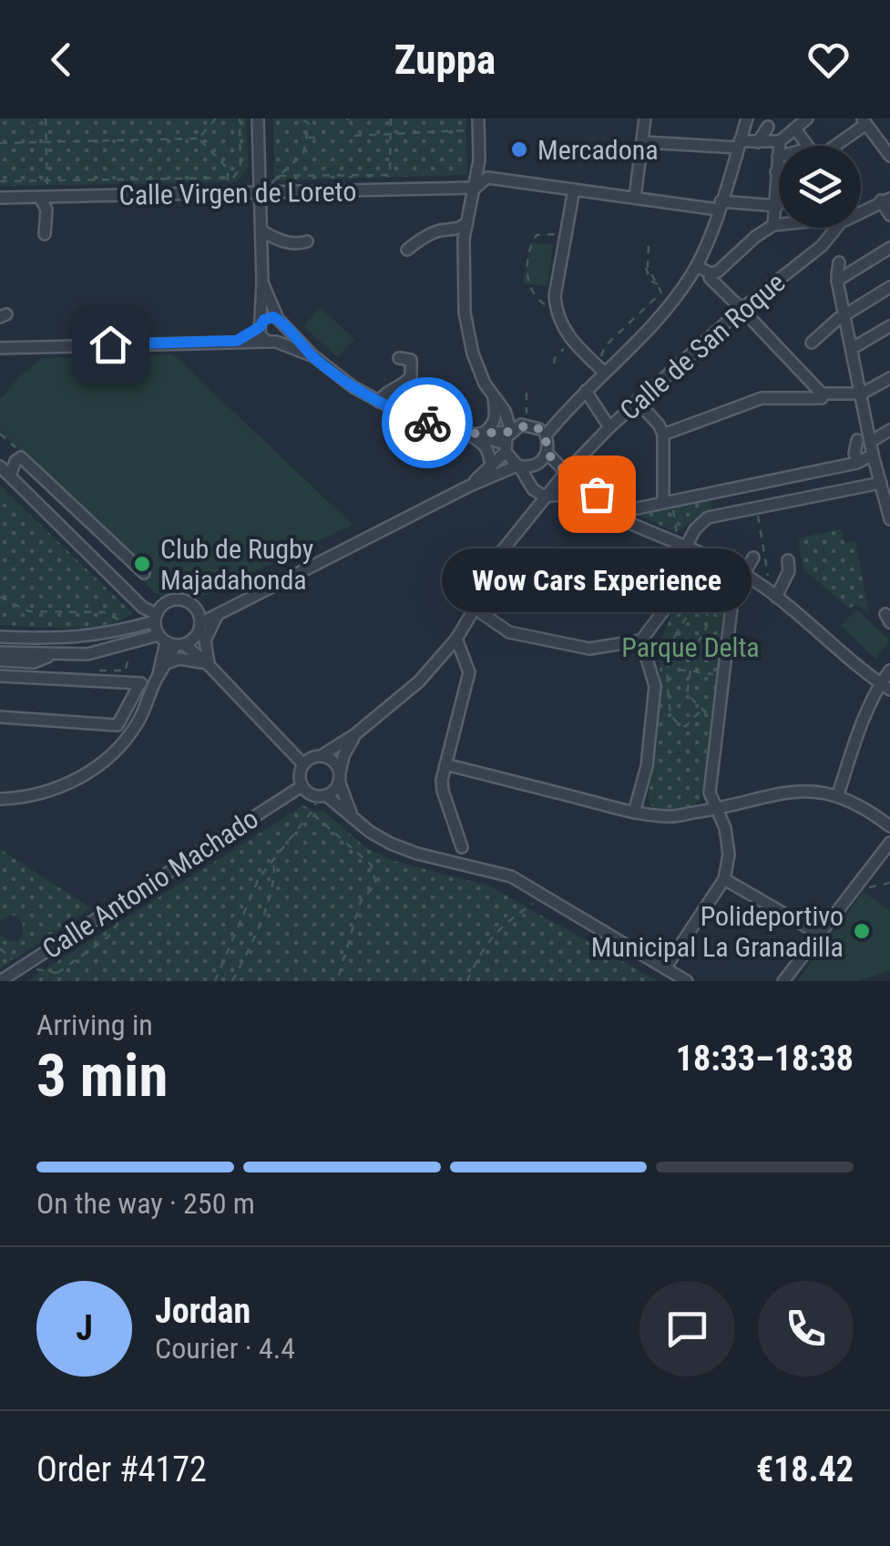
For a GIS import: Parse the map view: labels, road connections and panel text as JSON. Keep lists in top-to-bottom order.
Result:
{
  "streets": {
    "street": ["Calle Virgen de Loreto", "Calle de San Roque", "Calle Antonio Machado"]
  },
  "crossings": [
    ["Calle de San Roque", "Calle Antonio Machado"]
  ],
  "parks": ["Parque Delta"],
  "places": [
    "Mercadona",
    "Wow Cars Experience",
    "Club de Rugby Majadahonda",
    "Polideportivo Municipal La Granadilla"
  ],
  "page": {
    "header": "Zuppa",
    "bubble": "Wow Cars Experience",
    "heading": ["3 min", "Arriving in", "18:33–18:38"],
    "panel": [
      "Jordan",
      "Courier · 4.4",
      "Order #4172",
      "€18.42"
    ],
    "bar": "On the way · 250 m",
    "round": "J"
  }
}
